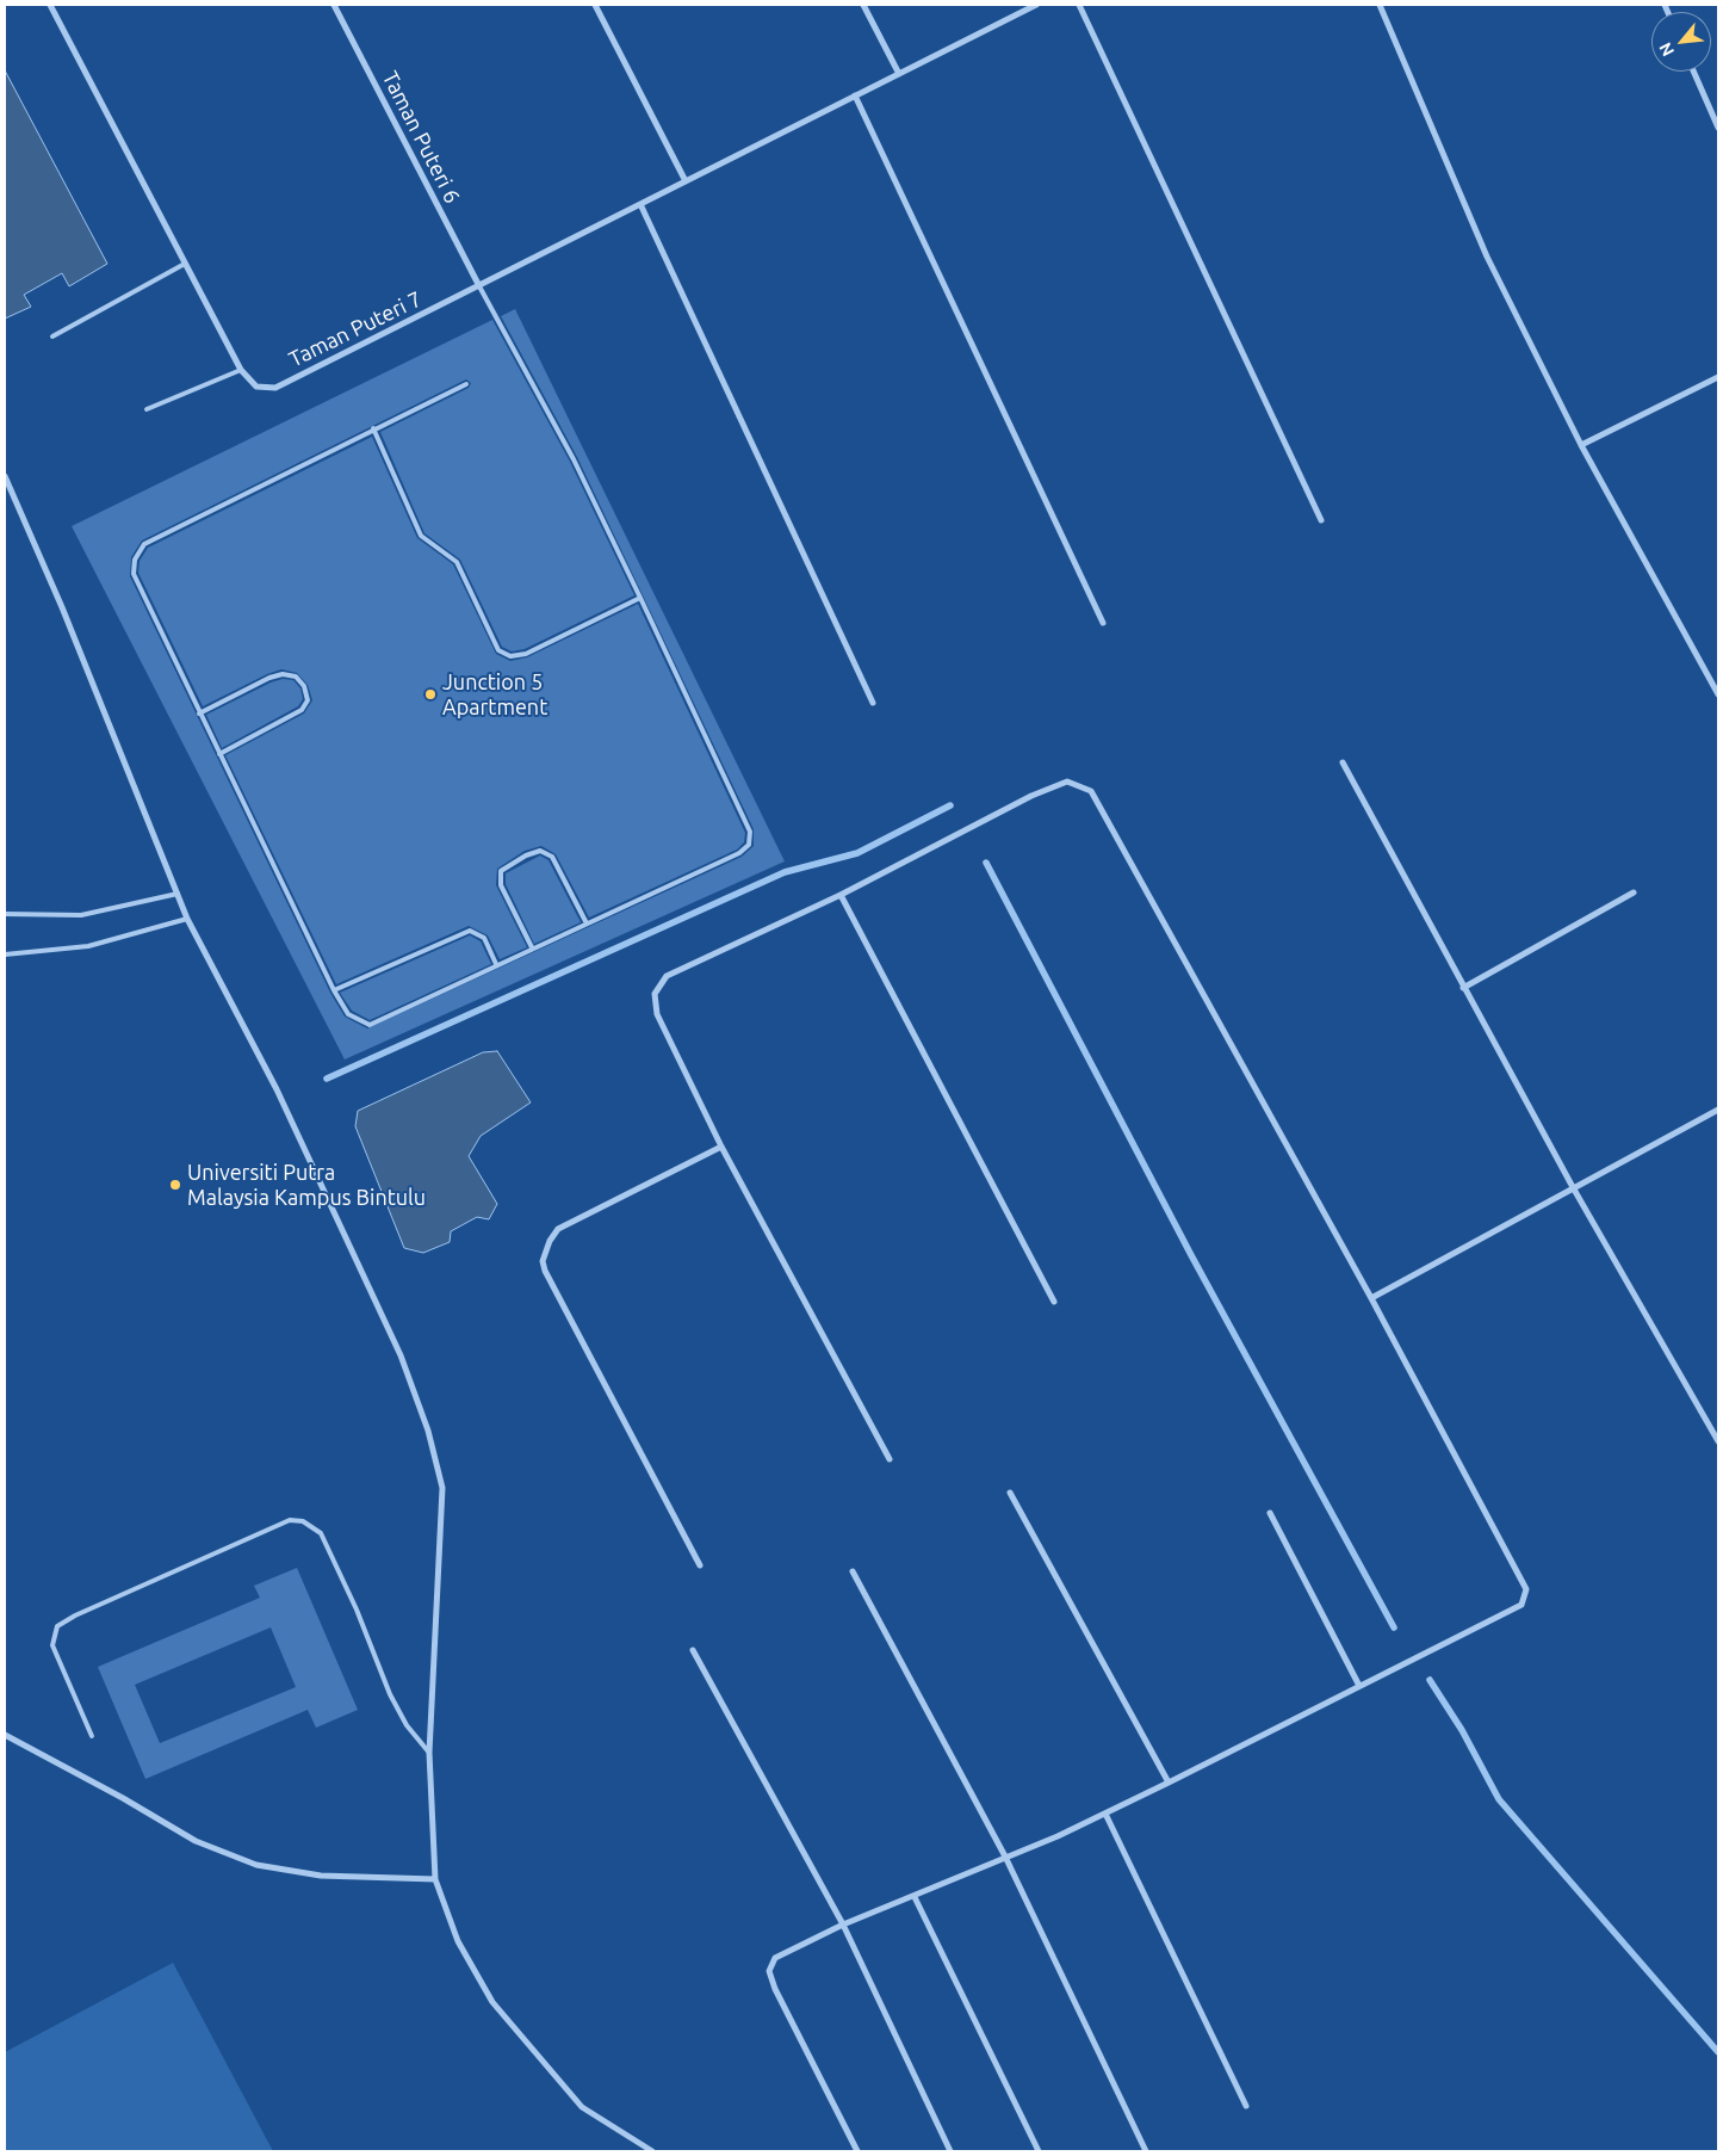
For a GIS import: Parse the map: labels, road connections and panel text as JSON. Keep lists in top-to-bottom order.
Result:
{
  "streets": {
    "street": ["Taman Puteri 6", "Taman Puteri 7"]
  },
  "crossings": [
    ["Taman Puteri 6", "Taman Puteri 7"]
  ],
  "places": ["Junction 5 Apartment", "Universiti Putra Malaysia Kampus Bintulu"],
  "north": "bottom left"
}
